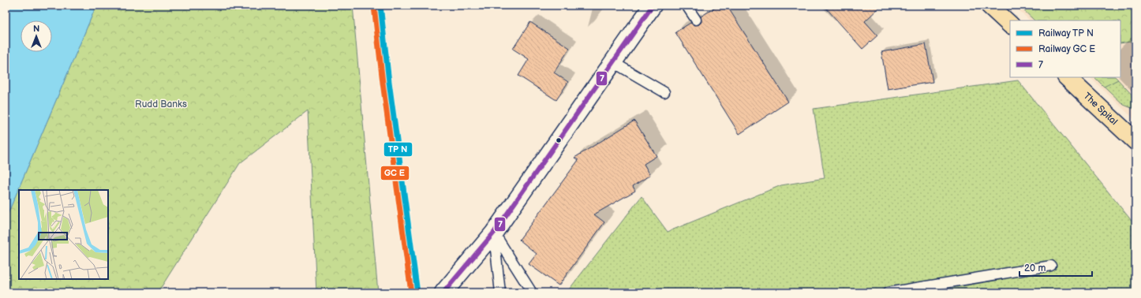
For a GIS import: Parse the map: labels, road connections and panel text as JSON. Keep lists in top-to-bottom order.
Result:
{
  "streets": {
    "main road": ["The Spital"]
  },
  "parks": ["Rudd Banks"],
  "lines": ["transit line 7"],
  "legend": ["Railway TP N", "Railway GC E", "7"],
  "scale_bar": "20 m",
  "north": "top"
}
